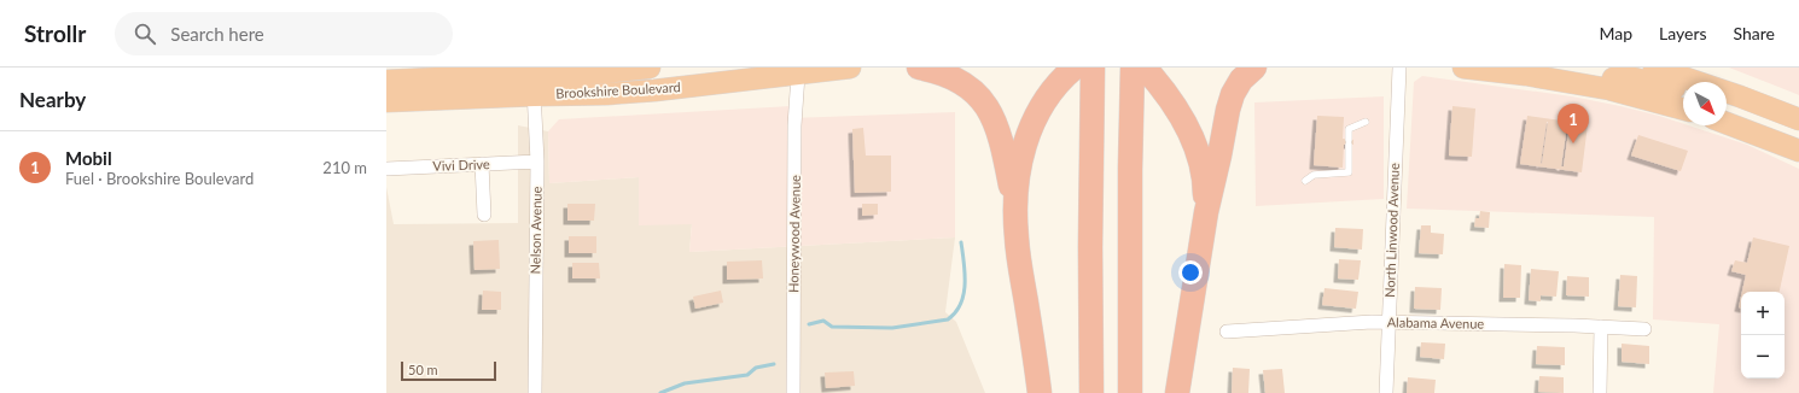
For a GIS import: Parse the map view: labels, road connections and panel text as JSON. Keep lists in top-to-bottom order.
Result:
{
  "streets": {
    "highway": ["Brookshire Boulevard"],
    "street": [
      "Vivi Drive",
      "Nelson Avenue",
      "North Linwood Avenue",
      "Honeywood Avenue",
      "Alabama Avenue"
    ]
  },
  "crossings": [
    ["Brookshire Boulevard", "Nelson Avenue"],
    ["Brookshire Boulevard", "Honeywood Avenue"],
    ["Vivi Drive", "Nelson Avenue"],
    ["North Linwood Avenue", "Alabama Avenue"]
  ],
  "scale_bar": "50 m",
  "north": "bottom right",
  "page": {
    "header": "Strollr",
    "search": "Search here",
    "nav": ["Map", "Layers", "Share"],
    "heading": "Nearby",
    "pins": "1",
    "list": [
      {
        "mark": "1",
        "name": "Mobil",
        "note": "Fuel · Brookshire Boulevard",
        "value": "210 m"
      }
    ],
    "map_buttons": ["+", "−"],
    "scale": "50 m"
  }
}
